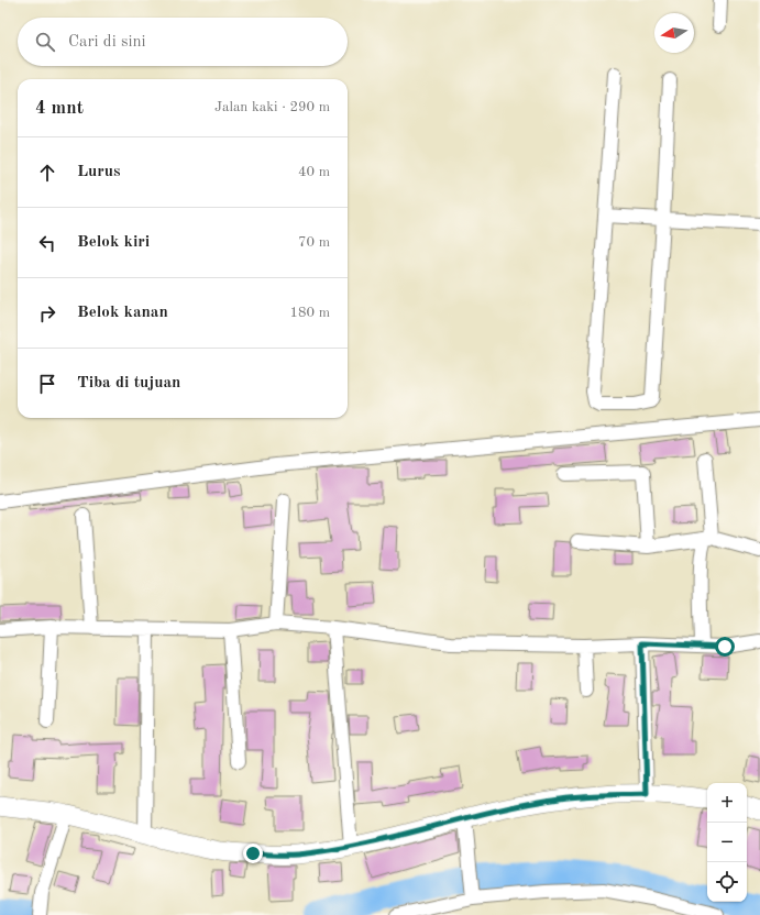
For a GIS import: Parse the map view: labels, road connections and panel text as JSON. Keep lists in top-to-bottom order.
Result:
{
  "north": "left",
  "page": {
    "search": "Cari di sini",
    "heading": ["4 mnt", "Jalan kaki · 290 m"],
    "list": [
      ["Lurus", "40 m"],
      ["Belok kiri", "70 m"],
      ["Belok kanan", "180 m"],
      "Tiba di tujuan"
    ],
    "map_buttons": ["+", "−"]
  }
}
